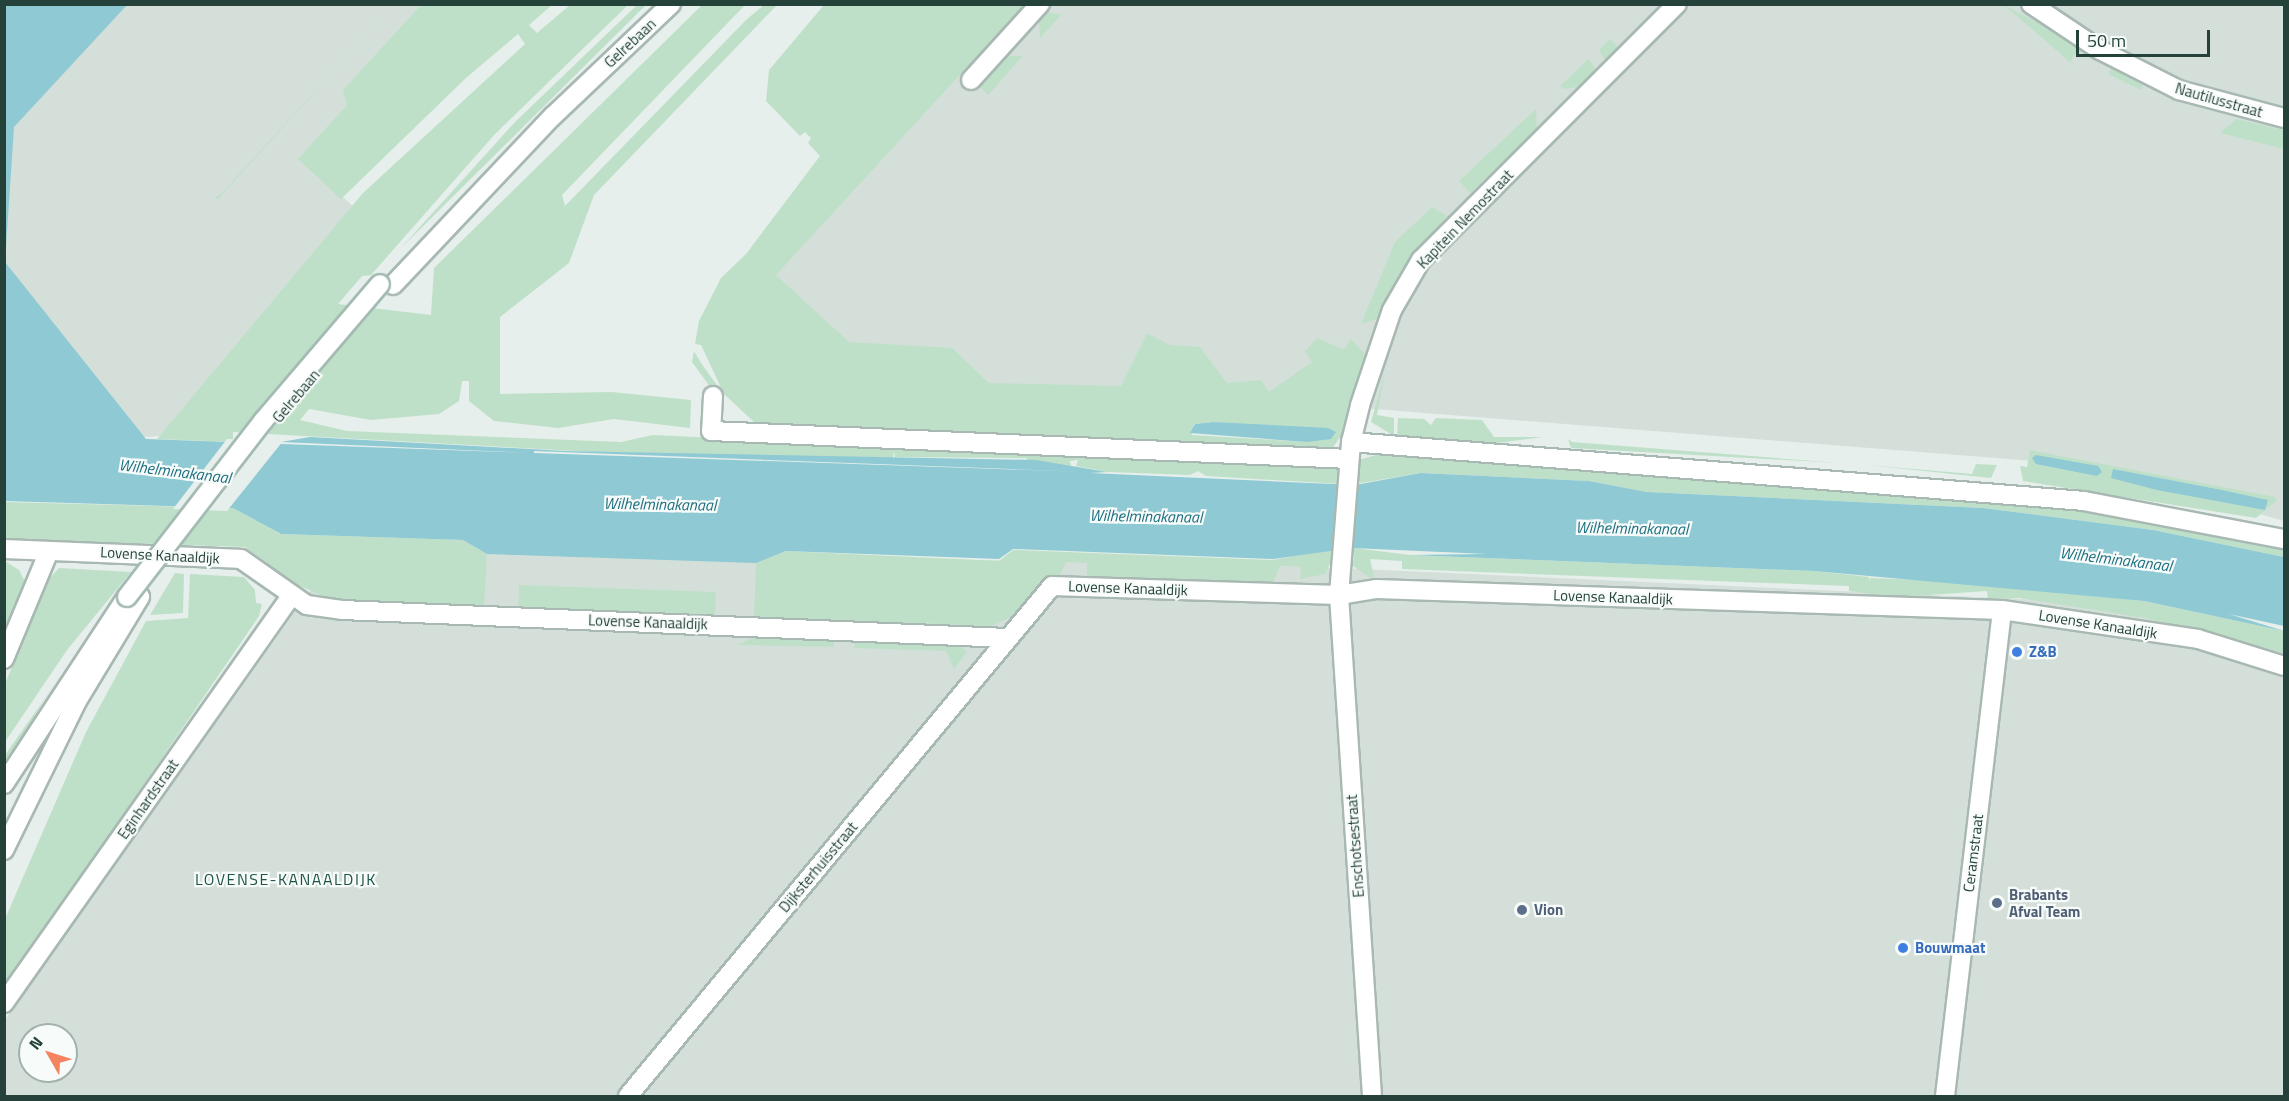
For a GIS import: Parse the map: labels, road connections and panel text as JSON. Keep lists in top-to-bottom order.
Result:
{
  "streets": {
    "street": [
      "Gelrebaan",
      "Nautilusstraat",
      "Kapitein Nemostraat",
      "Lovense Kanaaldijk",
      "Eginhardstraat",
      "Enschotsestraat",
      "Ceramstraat",
      "Dijksterhuisstraat"
    ]
  },
  "crossings": [
    ["Kapitein Nemostraat", "Lovense Kanaaldijk"],
    ["Kapitein Nemostraat", "Enschotsestraat"],
    ["Lovense Kanaaldijk", "Eginhardstraat"],
    ["Lovense Kanaaldijk", "Enschotsestraat"],
    ["Lovense Kanaaldijk", "Ceramstraat"],
    ["Lovense Kanaaldijk", "Dijksterhuisstraat"]
  ],
  "districts": ["LOVENSE-KANAALDIJK"],
  "water": ["Wilhelminakanaal"],
  "places": [
    "Z&B",
    "Brabants Afval Team",
    "Vion",
    "Bouwmaat"
  ],
  "scale_bar": "50 m",
  "north": "top left"
}
